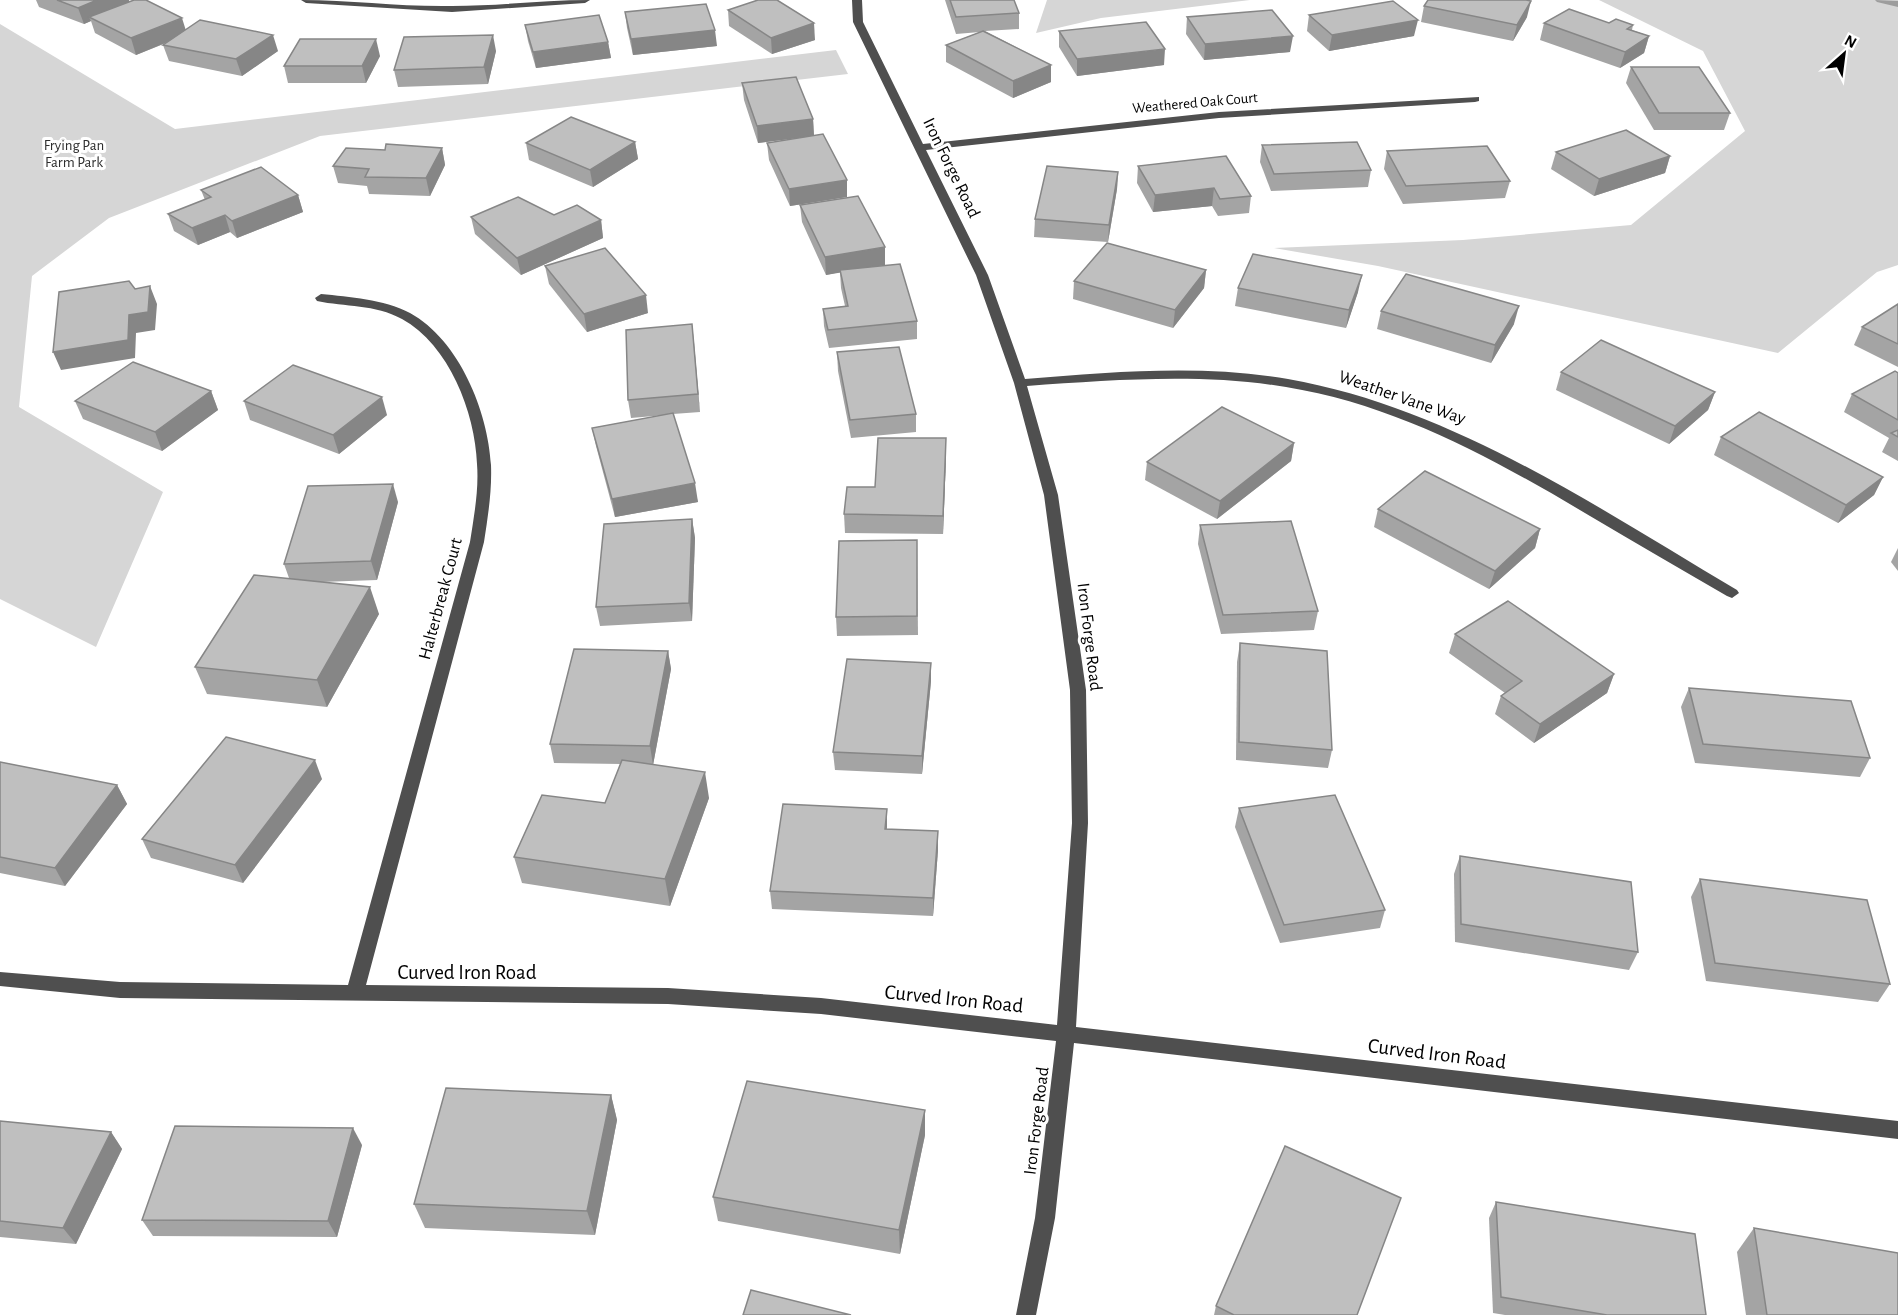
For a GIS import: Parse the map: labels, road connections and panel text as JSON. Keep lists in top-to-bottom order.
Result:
{
  "streets": {
    "street": [
      "Weathered Oak Court",
      "Iron Forge Road",
      "Weather Vane Way",
      "Halterbreak Court",
      "Curved Iron Road"
    ]
  },
  "crossings": [
    ["Weathered Oak Court", "Iron Forge Road"],
    ["Iron Forge Road", "Weather Vane Way"],
    ["Iron Forge Road", "Curved Iron Road"],
    ["Halterbreak Court", "Curved Iron Road"]
  ],
  "parks": ["Frying Pan Farm Park"],
  "north": "top right"
}
